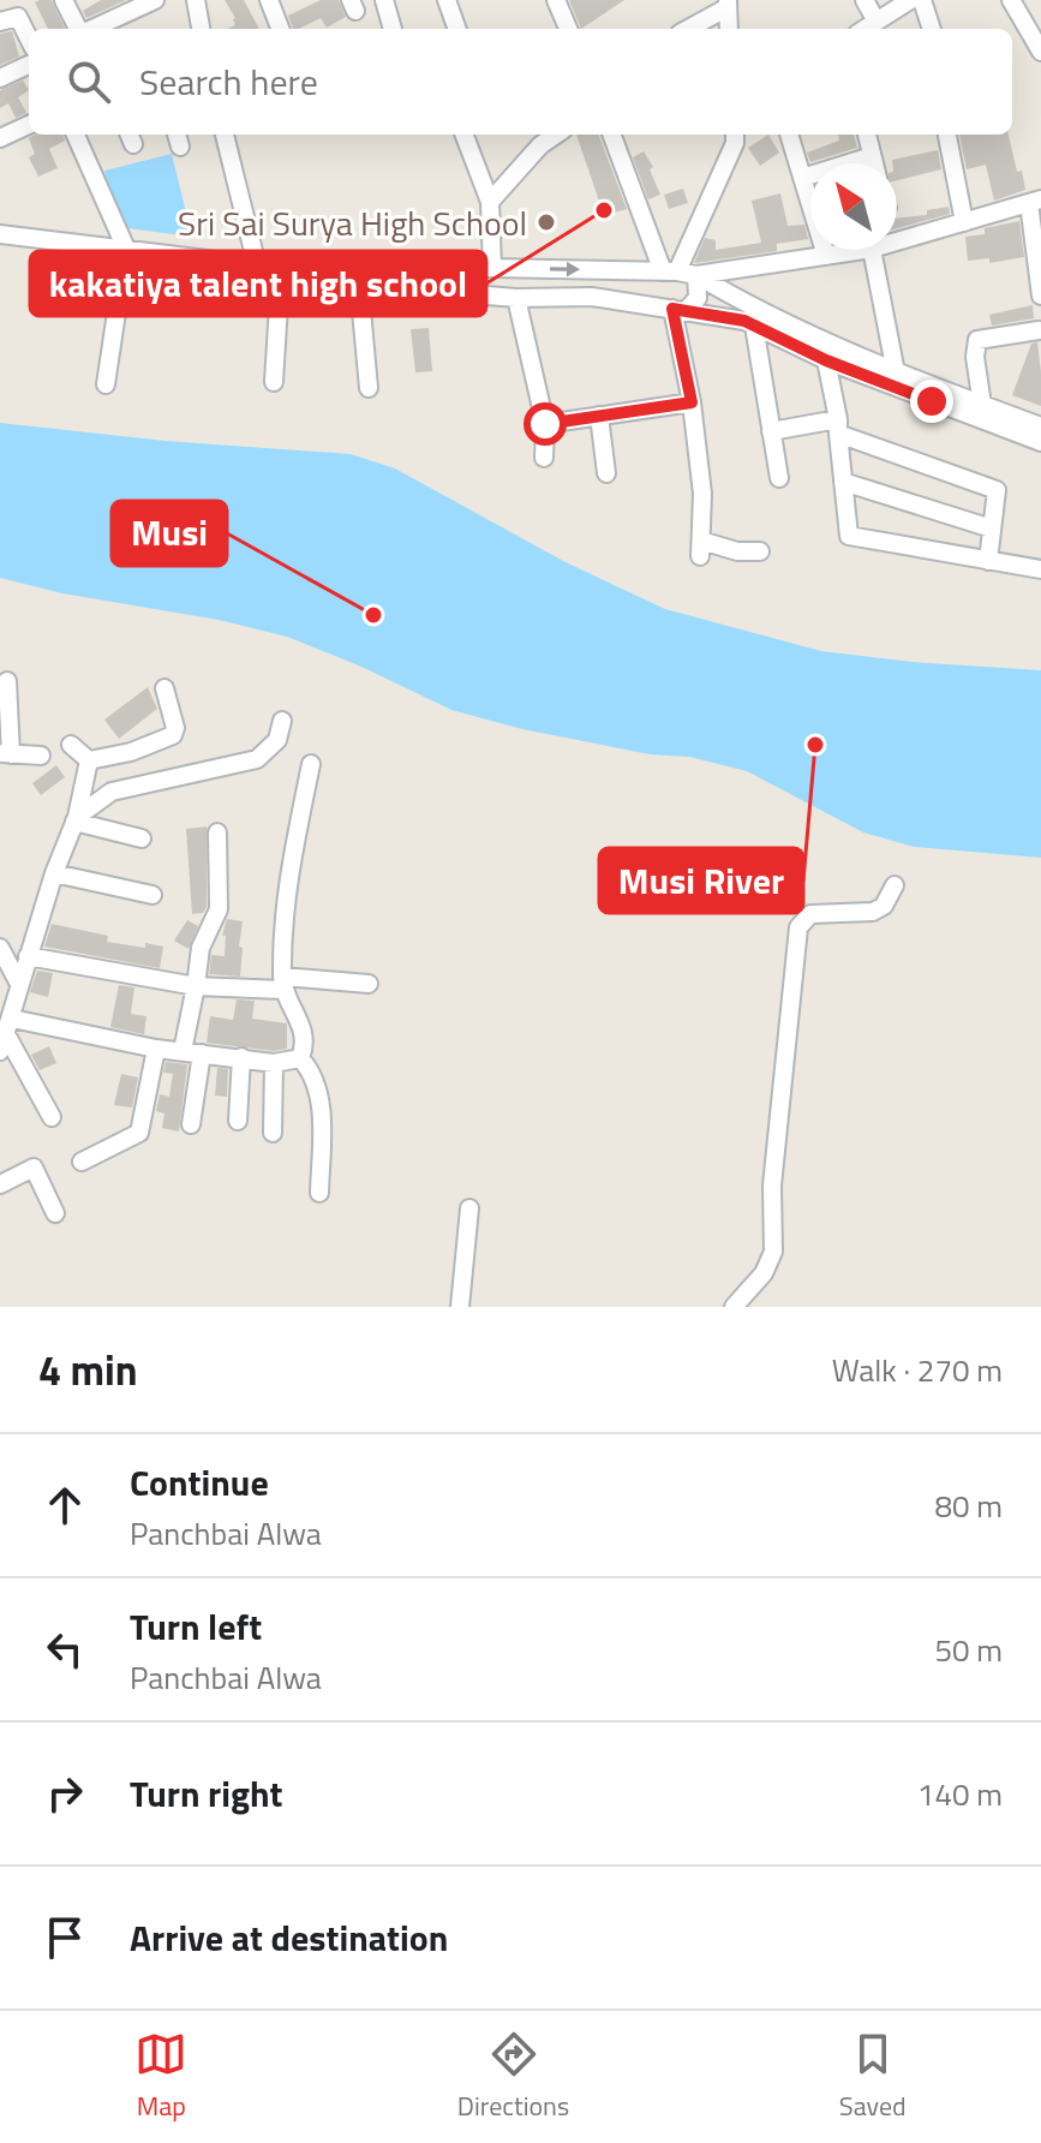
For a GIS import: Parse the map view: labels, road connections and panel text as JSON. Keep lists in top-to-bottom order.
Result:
{
  "places": [
    "kakatiya talent high school",
    "Sri Sai Surya High School",
    "Musi",
    "Musi River"
  ],
  "north": "top left",
  "page": {
    "search": "Search here",
    "heading": ["4 min", "Walk · 270 m"],
    "list": [
      ["Continue", "Panchbai Alwa", "80 m"],
      ["Turn left", "Panchbai Alwa", "50 m"],
      ["Turn right", "140 m"],
      "Arrive at destination"
    ],
    "nav": ["Map", "Directions", "Saved"]
  }
}
